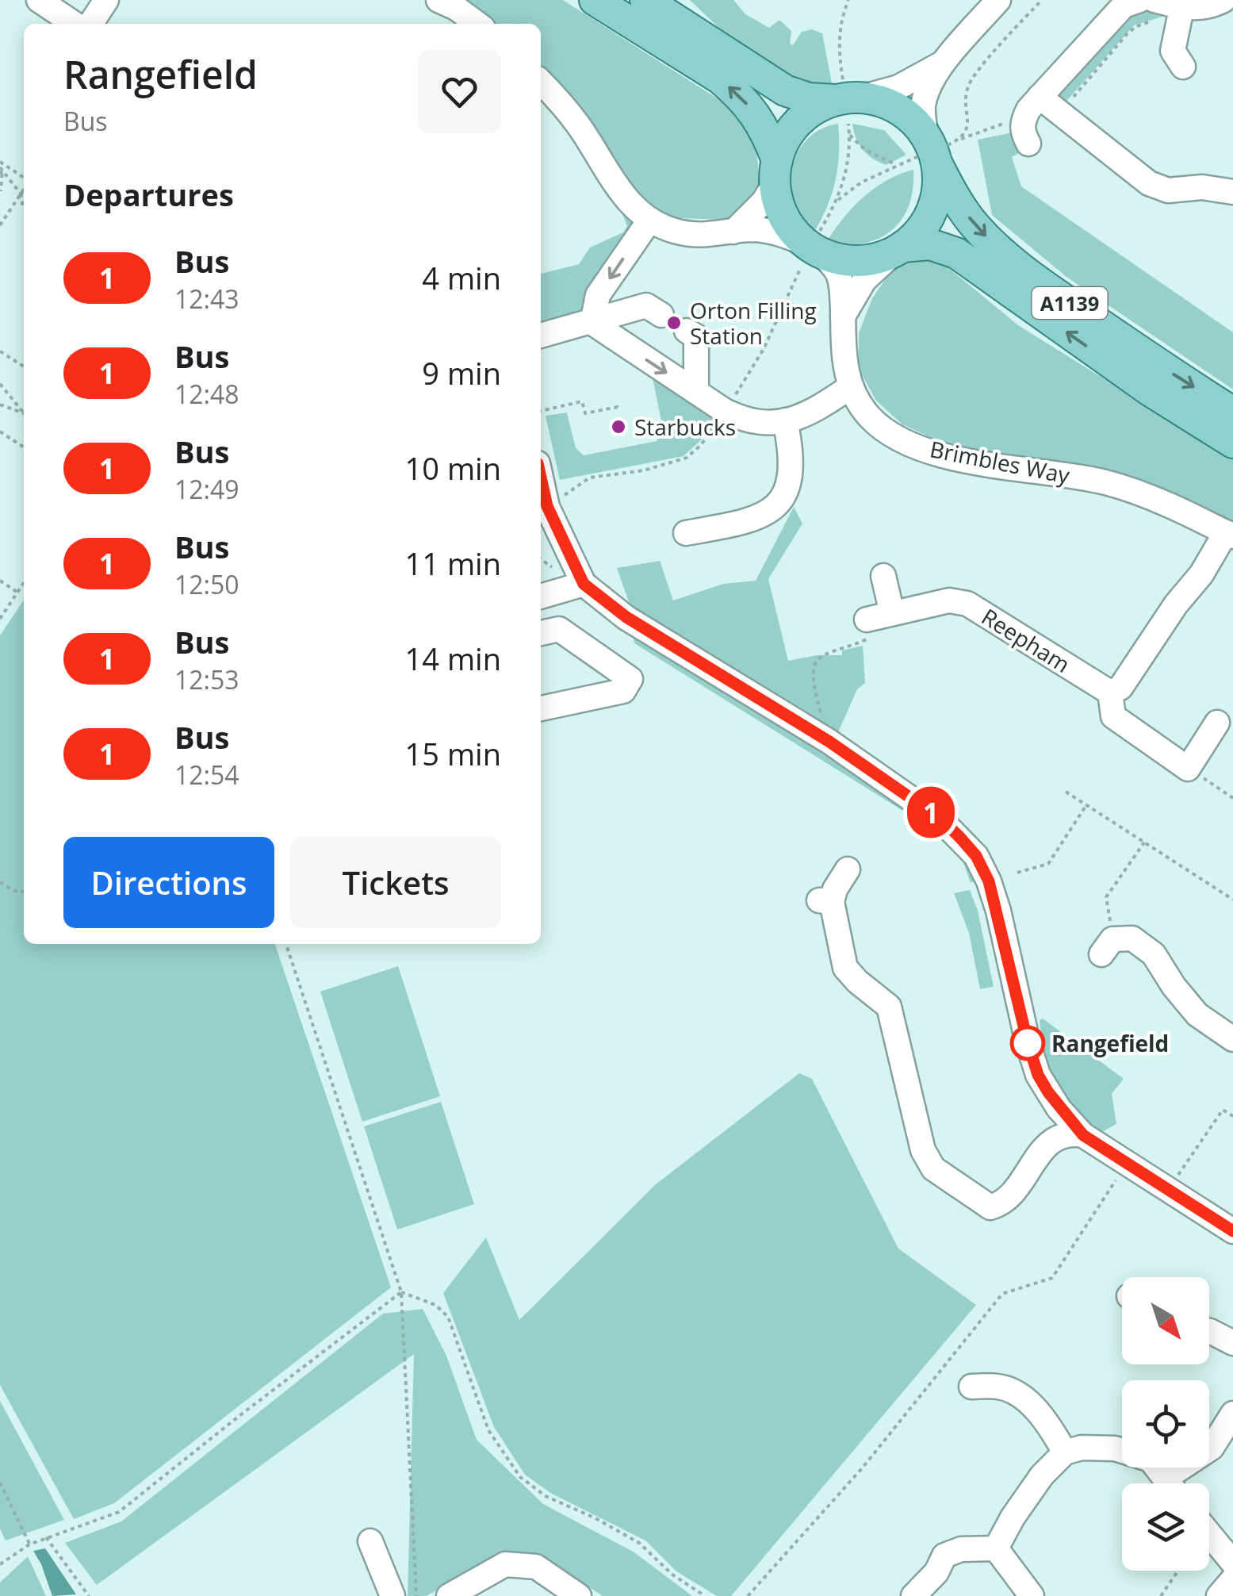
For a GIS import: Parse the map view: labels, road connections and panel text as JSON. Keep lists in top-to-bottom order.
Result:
{
  "streets": {
    "main road": ["A1139"],
    "street": ["Brimbles Way", "Reepham"]
  },
  "places": ["Orton Filling Station", "Starbucks", "Rangefield"],
  "lines": ["bus line 1"],
  "north": "bottom right",
  "page": {
    "on_map": "1",
    "heading": [
      ["Rangefield", "Bus"],
      "Departures"
    ],
    "list": [
      {
        "mark": "1",
        "name": "Bus",
        "note": "12:43",
        "value": "4 min"
      },
      {
        "mark": "1",
        "name": "Bus",
        "note": "12:48",
        "value": "9 min"
      },
      {
        "mark": "1",
        "name": "Bus",
        "note": "12:49",
        "value": "10 min"
      },
      {
        "mark": "1",
        "name": "Bus",
        "note": "12:50",
        "value": "11 min"
      },
      {
        "mark": "1",
        "name": "Bus",
        "note": "12:53",
        "value": "14 min"
      },
      {
        "mark": "1",
        "name": "Bus",
        "note": "12:54",
        "value": "15 min"
      }
    ],
    "buttons": ["Directions", "Tickets"]
  }
}
